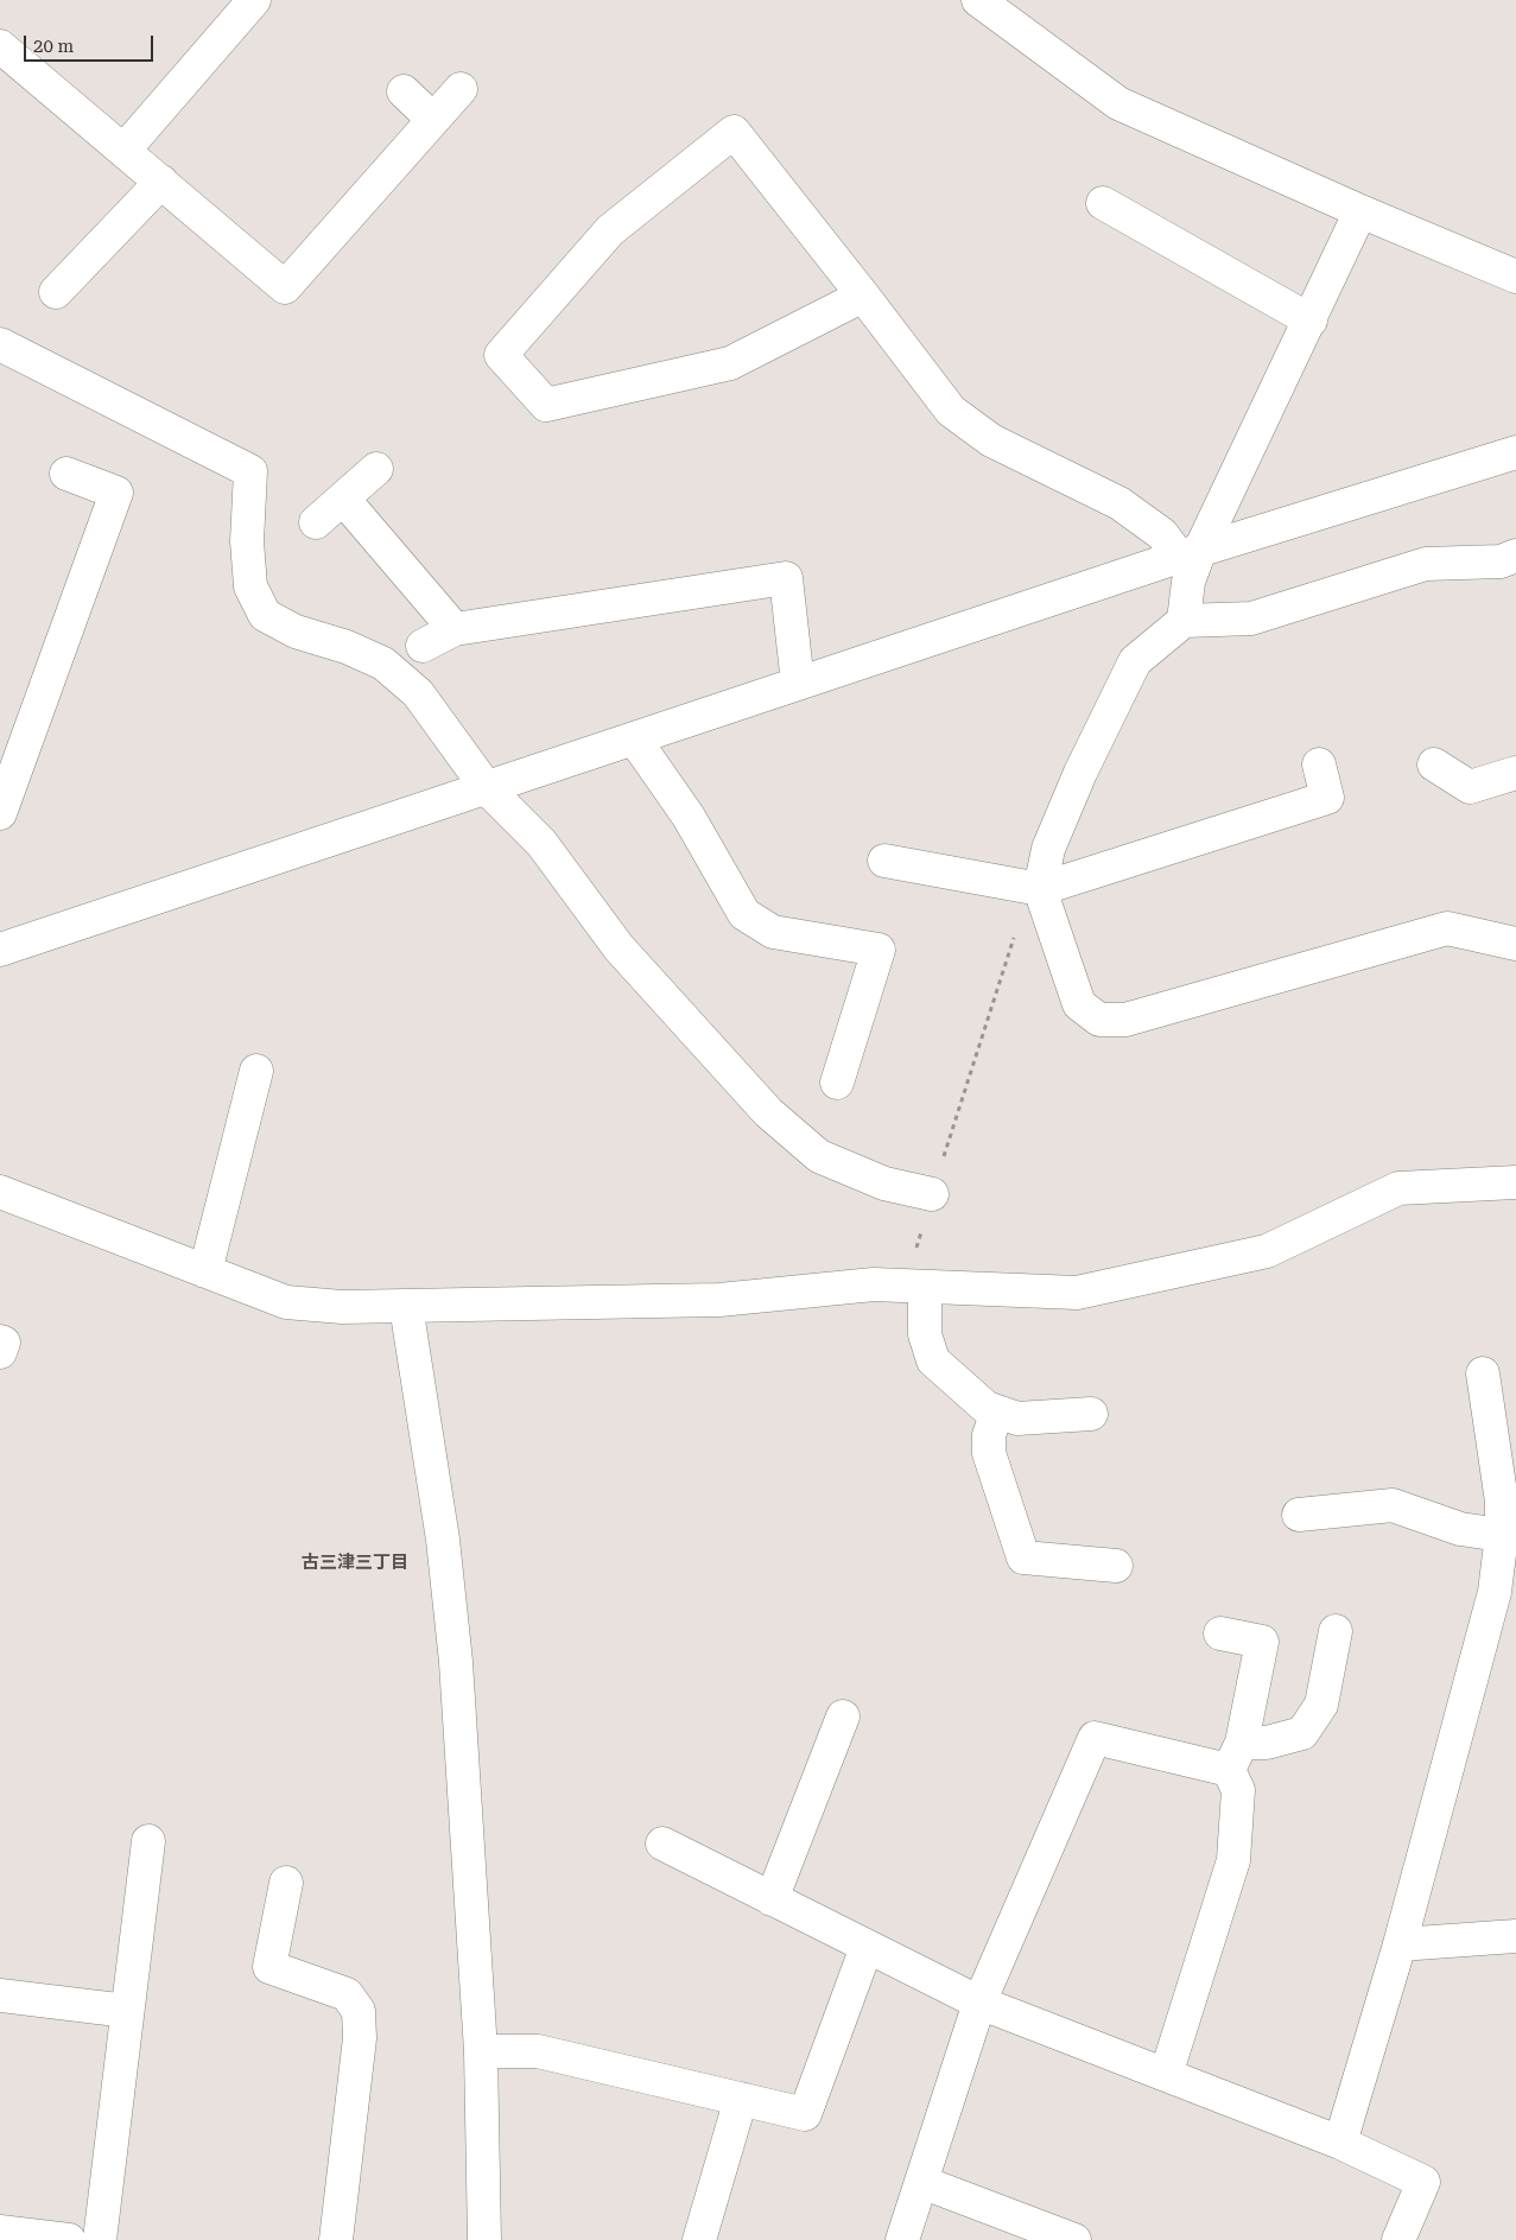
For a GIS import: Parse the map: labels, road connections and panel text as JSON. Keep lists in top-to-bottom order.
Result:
{
  "districts": ["古三津三丁目"],
  "scale_bar": "20 m"
}
